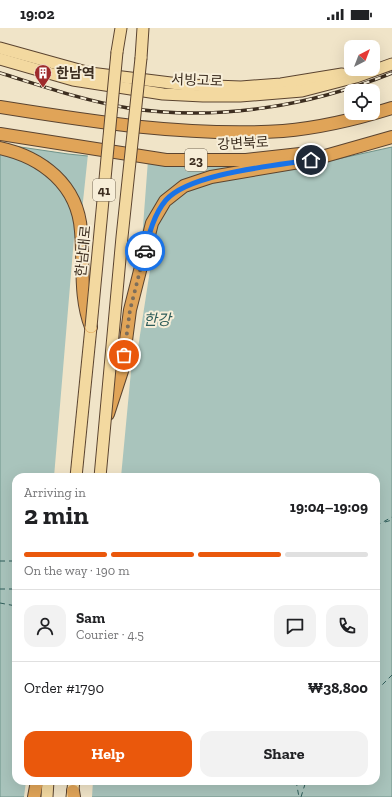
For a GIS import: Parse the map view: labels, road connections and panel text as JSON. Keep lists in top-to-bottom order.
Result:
{
  "streets": {
    "highway": ["강변북로", "23"],
    "main road": ["서빙고로", "41", "한남대로"]
  },
  "water": ["한강"],
  "places": {
    "building": ["한남역"]
  },
  "north": "top right",
  "page": {
    "status": "19:02",
    "heading": ["2 min", "Arriving in", "19:04–19:09"],
    "panel": [
      "Sam",
      "Courier · 4.5",
      "Order #1790",
      "₩38,800"
    ],
    "bar": "On the way · 190 m",
    "buttons": ["Help", "Share"]
  }
}
